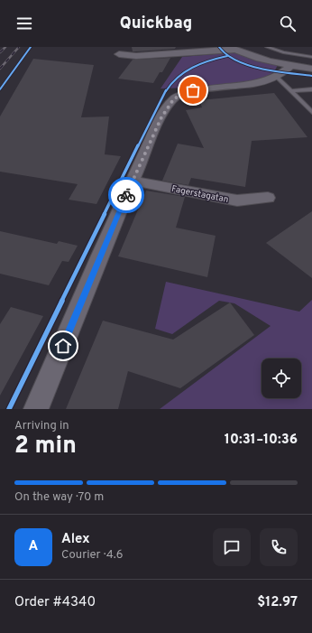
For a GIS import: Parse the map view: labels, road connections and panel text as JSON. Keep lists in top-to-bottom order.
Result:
{
  "streets": {
    "street": ["Fagerstagatan"]
  },
  "page": {
    "header": "Quickbag",
    "heading": ["2 min", "Arriving in", "10:31–10:36"],
    "panel": [
      "Alex",
      "Courier · 4.6",
      "Order #4340",
      "$12.97"
    ],
    "bar": "On the way · 70 m",
    "round": "A"
  }
}
